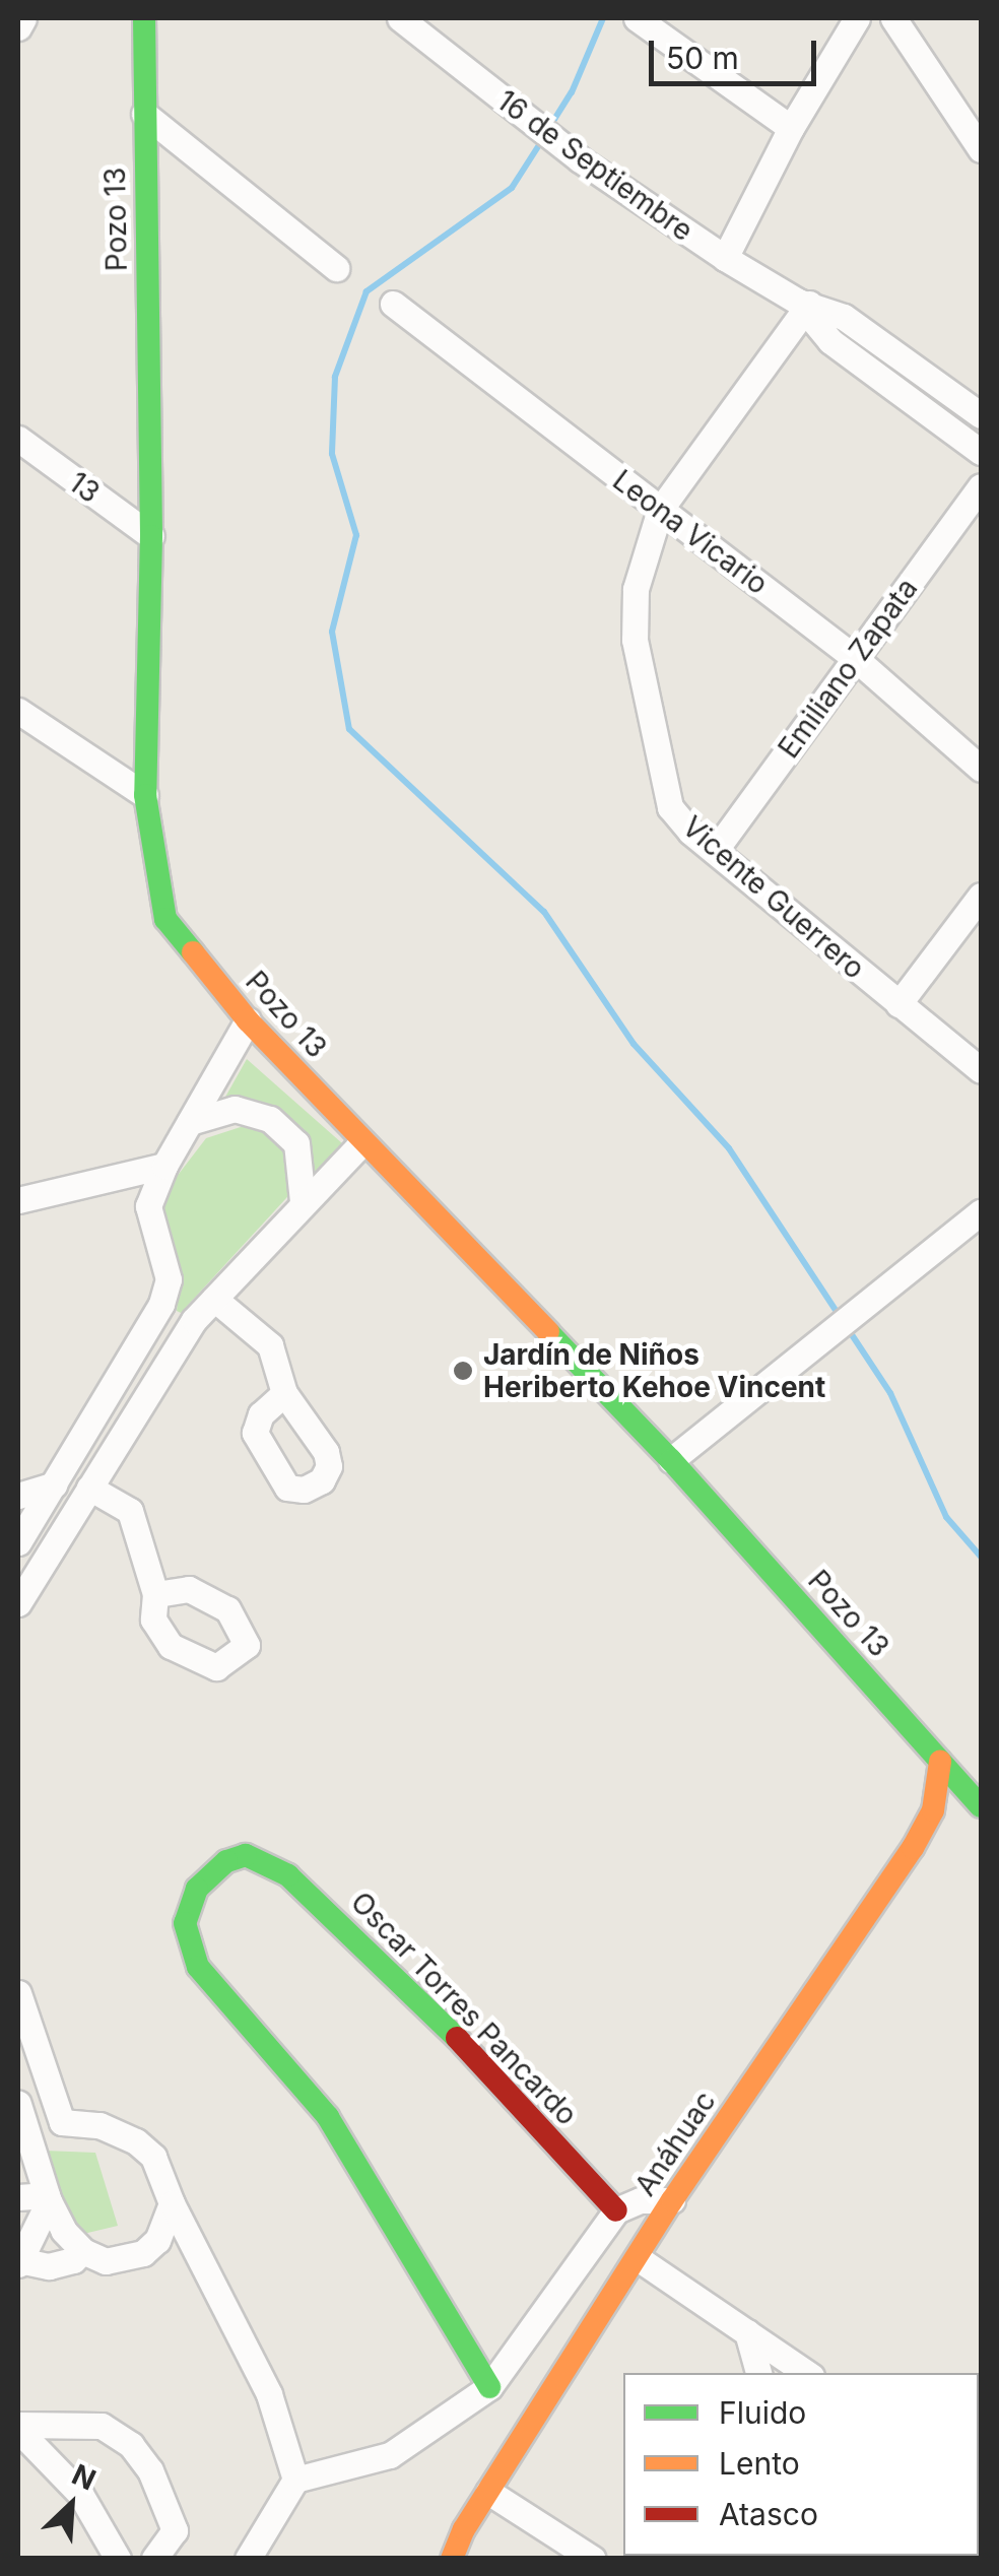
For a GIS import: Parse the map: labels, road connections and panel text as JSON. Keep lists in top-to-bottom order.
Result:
{
  "streets": {
    "main road": ["Pozo 13", "Oscar Torres Pancardo", "Anáhuac"],
    "street": [
      "16 de Septiembre",
      "13",
      "Leona Vicario",
      "Emiliano Zapata",
      "Vicente Guerrero"
    ]
  },
  "crossings": [
    ["16 de Septiembre", "Vicente Guerrero"],
    ["Pozo 13", "13"],
    ["Pozo 13", "Anáhuac"],
    ["Leona Vicario", "Emiliano Zapata"],
    ["Leona Vicario", "Vicente Guerrero"],
    ["Emiliano Zapata", "Vicente Guerrero"]
  ],
  "places": ["Jardín de Niños Heriberto Kehoe Vincent"],
  "legend": ["Fluido", "Lento", "Atasco"],
  "scale_bar": "50 m",
  "north": "top right"
}
